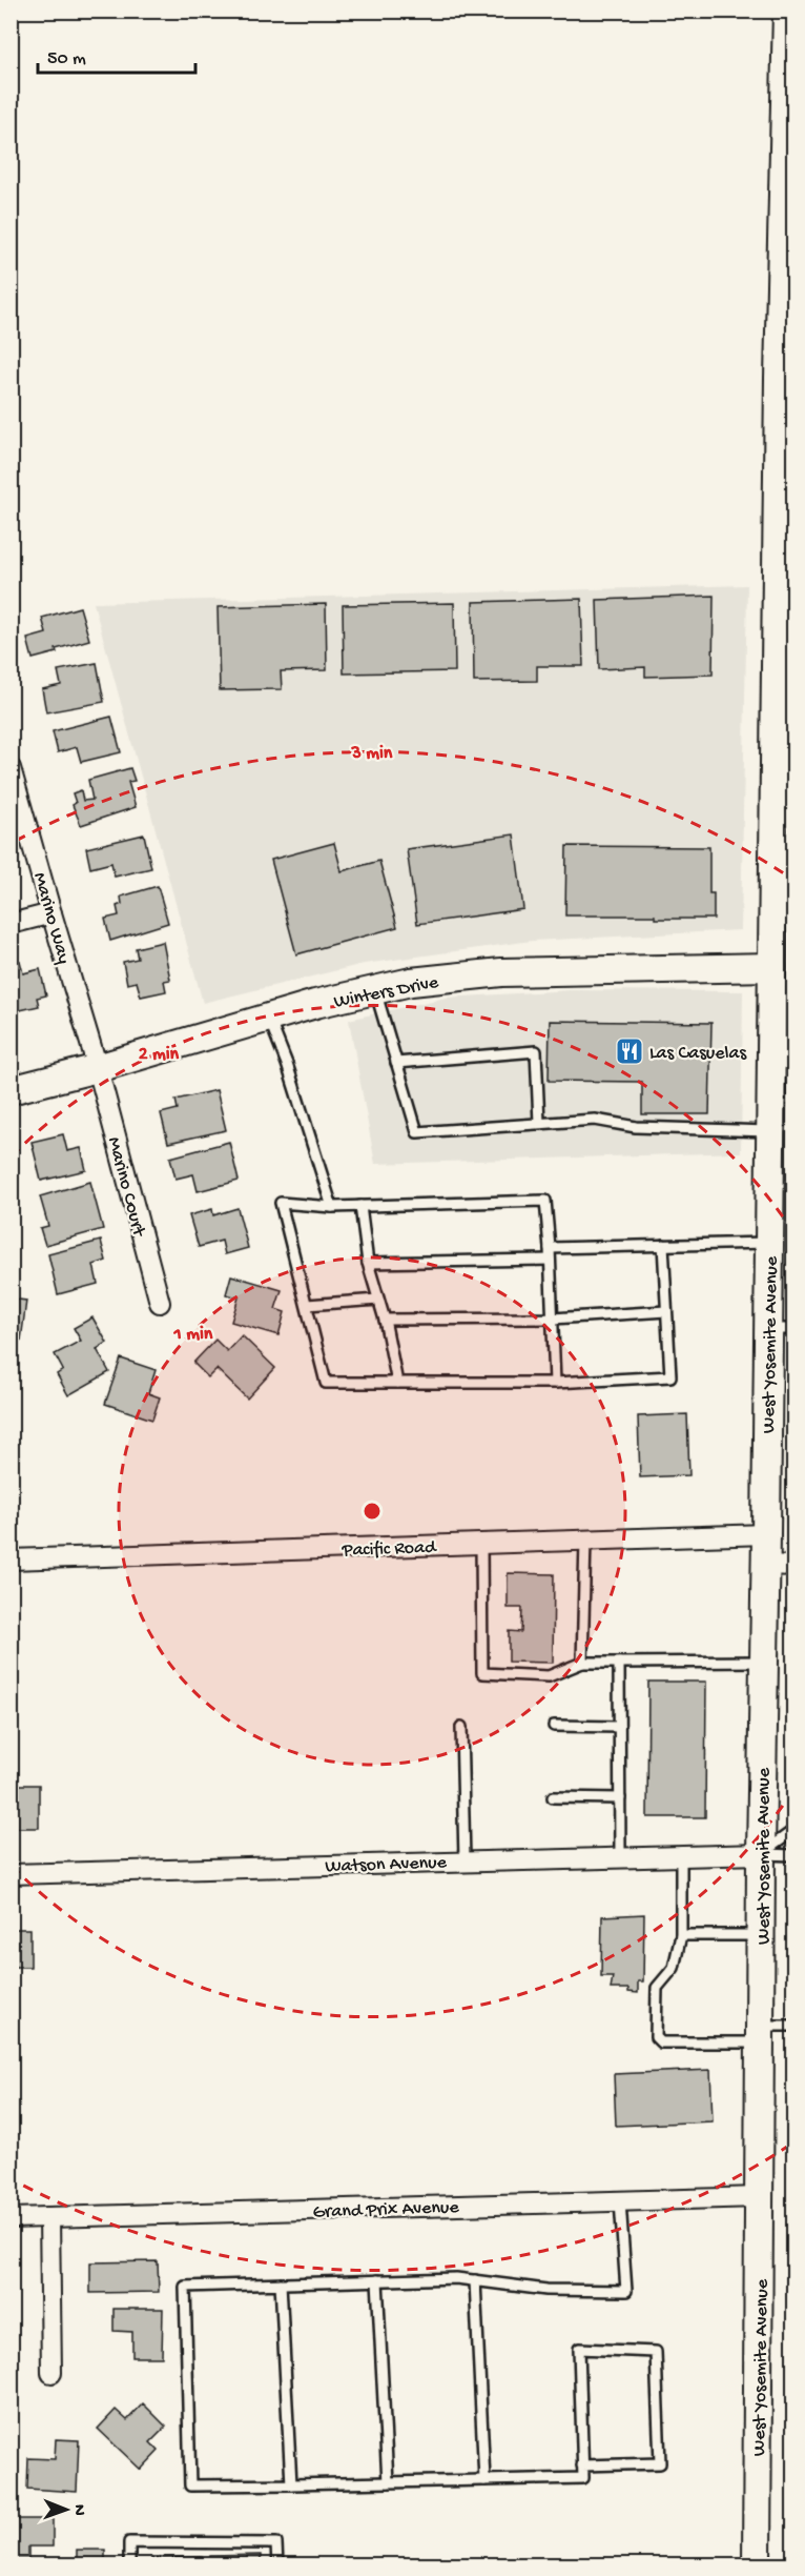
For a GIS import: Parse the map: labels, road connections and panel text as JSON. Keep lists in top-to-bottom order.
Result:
{
  "streets": {
    "main road": ["Winters Drive", "West Yosemite Avenue"],
    "street": [
      "Marino Way",
      "Marino Court",
      "Pacific Road",
      "Watson Avenue",
      "Grand Prix Avenue"
    ]
  },
  "crossings": [
    ["Marino Way", "Winters Drive"],
    ["Marino Way", "Marino Court"],
    ["Winters Drive", "Marino Court"],
    ["Winters Drive", "West Yosemite Avenue"],
    ["West Yosemite Avenue", "Pacific Road"],
    ["West Yosemite Avenue", "Watson Avenue"],
    ["West Yosemite Avenue", "Grand Prix Avenue"]
  ],
  "places": {
    "restaurant": ["Las Casuelas"]
  },
  "scale_bar": "50 m",
  "north": "right",
  "rings": ["3 min", "2 min", "1 min"]
}
